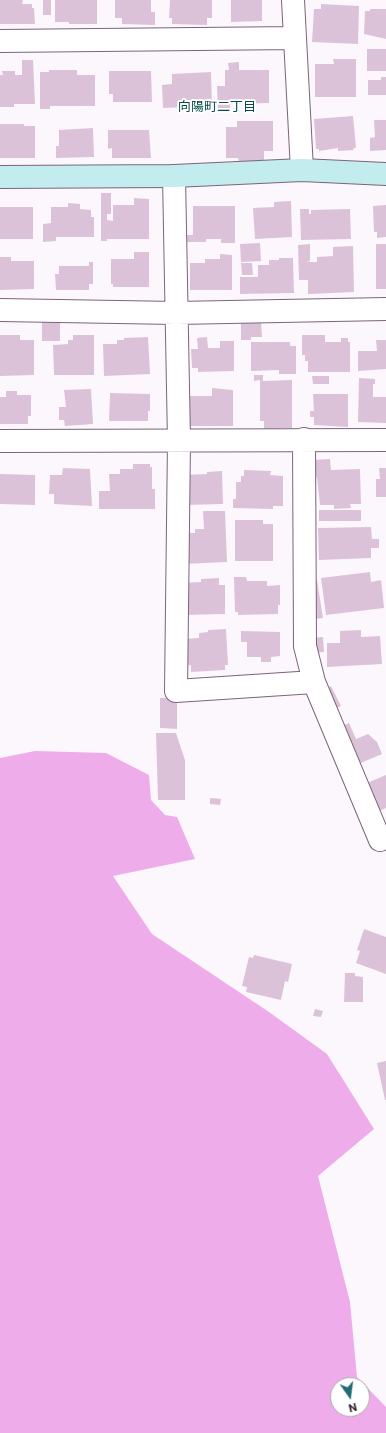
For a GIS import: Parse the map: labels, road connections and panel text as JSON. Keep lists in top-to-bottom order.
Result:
{
  "districts": ["向陽町二丁目"],
  "north": "bottom"
}
